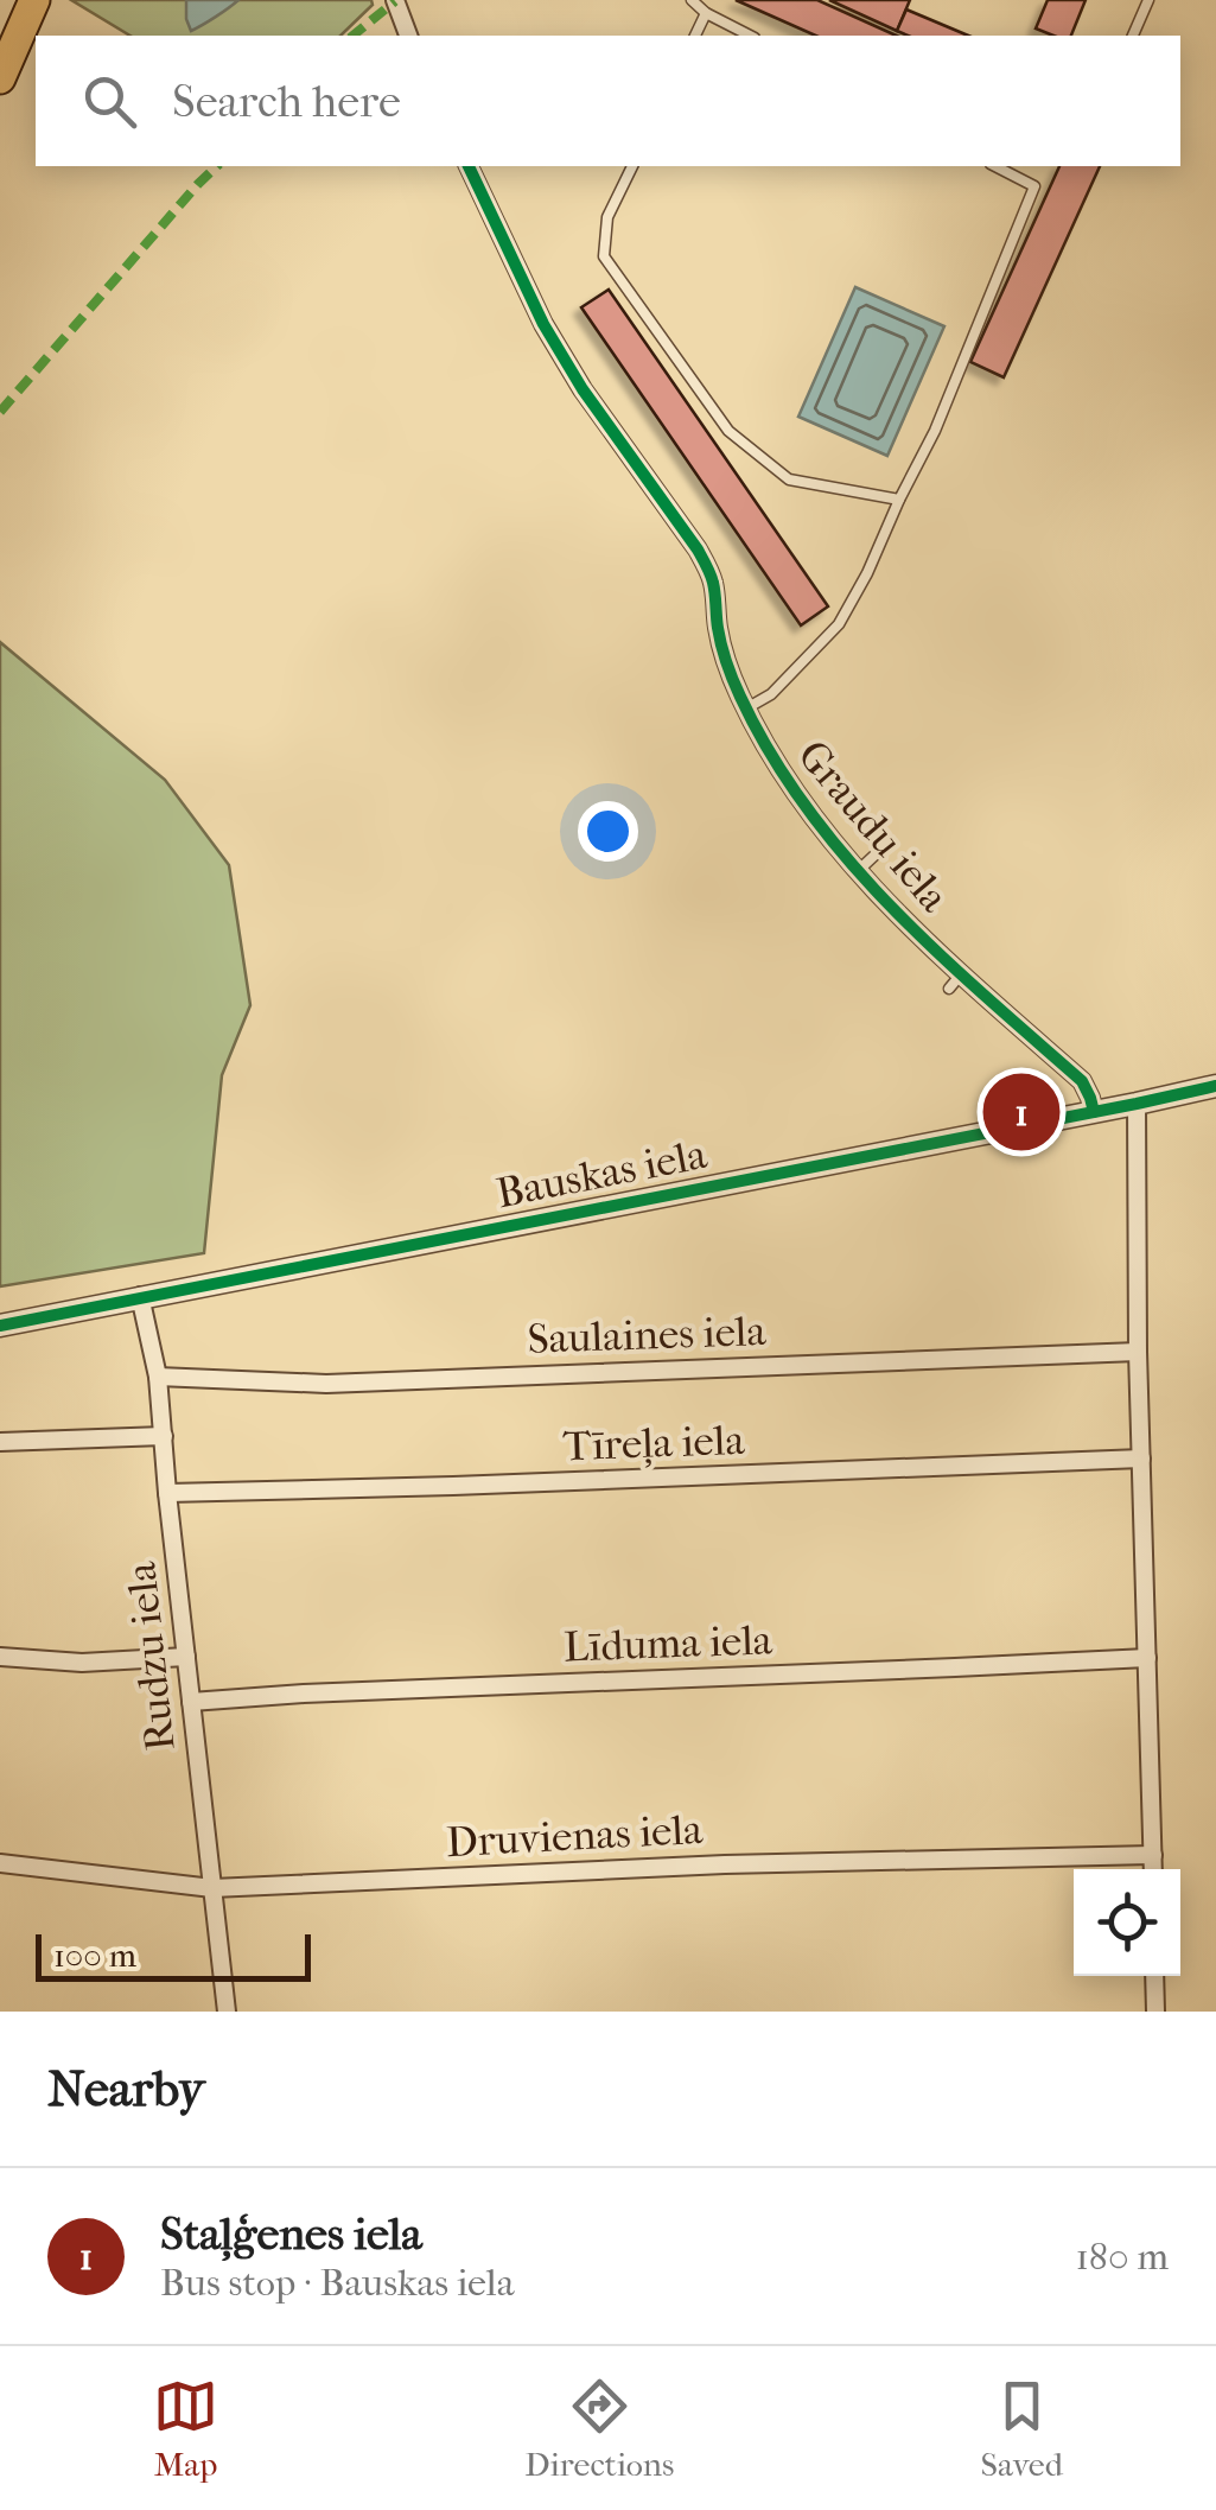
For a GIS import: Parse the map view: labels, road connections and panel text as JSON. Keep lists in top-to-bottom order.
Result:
{
  "streets": {
    "street": [
      "Graudu iela",
      "Bauskas iela",
      "Saulaines iela",
      "Tīreļa iela",
      "Līduma iela",
      "Rudzu iela",
      "Druvienas iela"
    ]
  },
  "crossings": [
    ["Graudu iela", "Bauskas iela"],
    ["Bauskas iela", "Rudzu iela"],
    ["Saulaines iela", "Rudzu iela"],
    ["Tīreļa iela", "Rudzu iela"],
    ["Līduma iela", "Rudzu iela"],
    ["Rudzu iela", "Druvienas iela"]
  ],
  "scale_bar": "100 m",
  "page": {
    "search": "Search here",
    "pins": "1",
    "scale": "100 m",
    "heading": "Nearby",
    "list": [
      {
        "mark": "1",
        "name": "Staļģenes iela",
        "note": "Bus stop · Bauskas iela",
        "value": "180 m"
      }
    ],
    "nav": ["Map", "Directions", "Saved"]
  }
}
